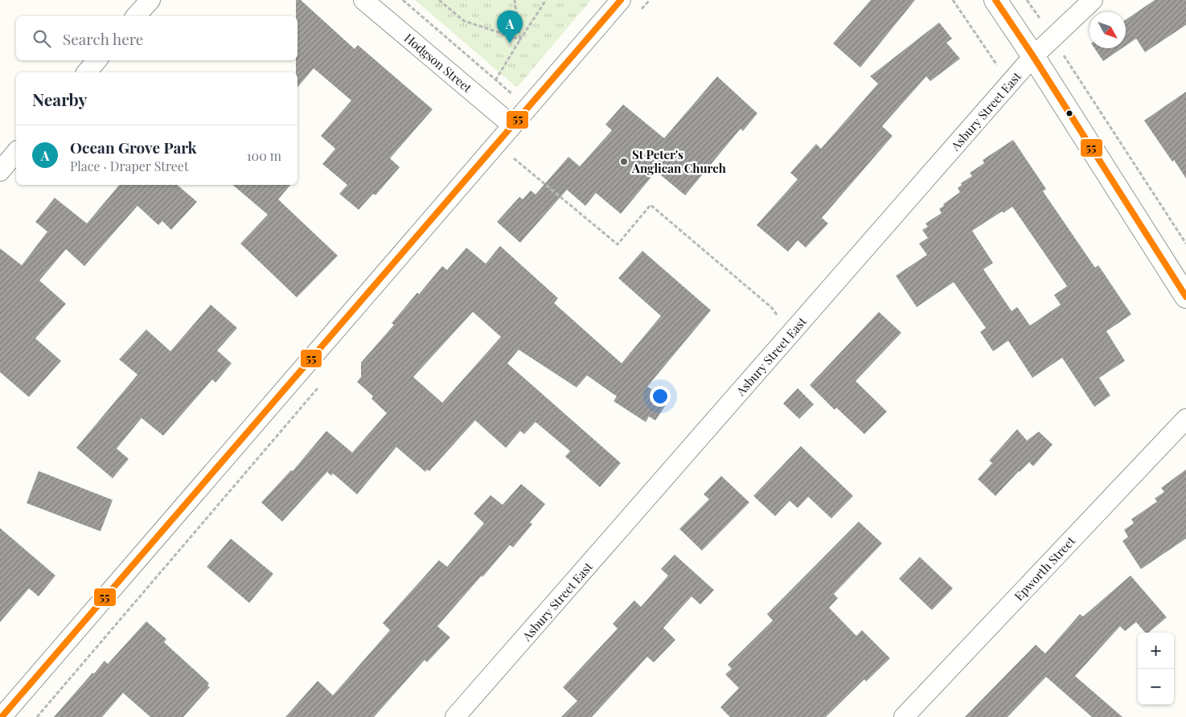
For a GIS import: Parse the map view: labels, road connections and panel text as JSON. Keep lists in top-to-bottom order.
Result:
{
  "streets": {
    "street": ["Hodgson Street", "Asbury Street East", "Epworth Street"]
  },
  "places": ["St Peter's Anglican Church"],
  "lines": ["transit line 55"],
  "north": "bottom right",
  "page": {
    "pins": "A",
    "search": "Search here",
    "heading": "Nearby",
    "list": [
      {
        "mark": "A",
        "name": "Ocean Grove Park",
        "note": "Place · Draper Street",
        "value": "100 m"
      }
    ],
    "map_buttons": ["+", "−"]
  }
}
